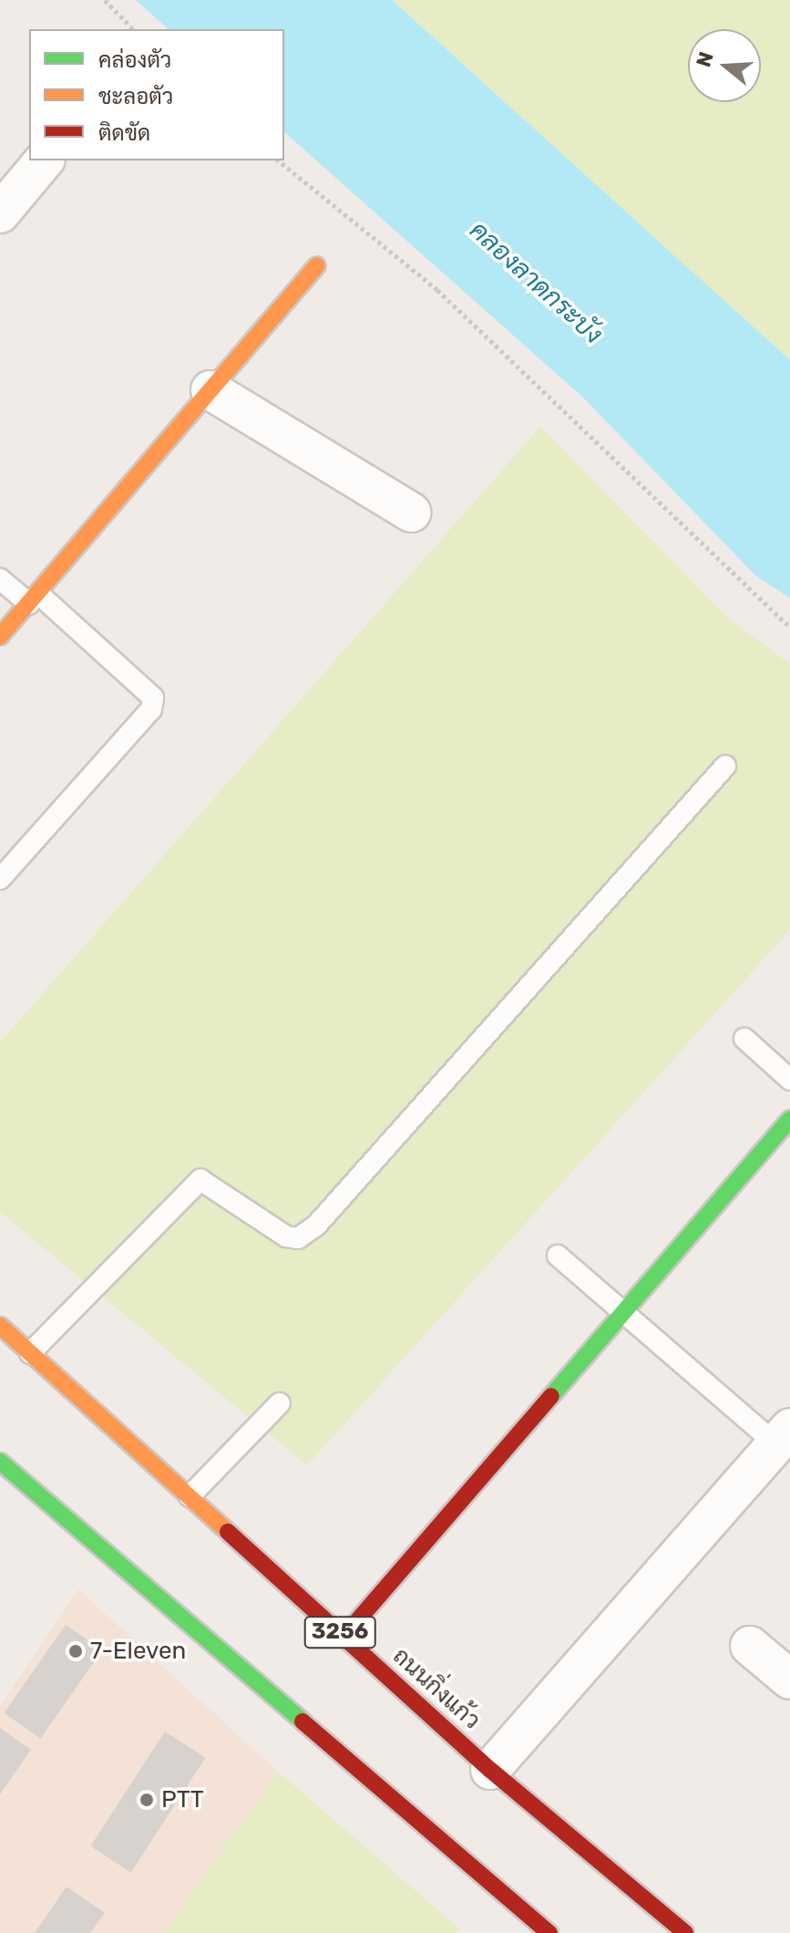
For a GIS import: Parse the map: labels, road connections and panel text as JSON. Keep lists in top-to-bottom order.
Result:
{
  "streets": {
    "main road": ["3256", "ถนนกิ่งแก้ว"]
  },
  "water": ["คลองลาดกระบัง"],
  "places": ["7-Eleven", "PTT"],
  "legend": ["คล่องตัว", "ชะลอตัว", "ติดขัด"],
  "north": "left"
}
